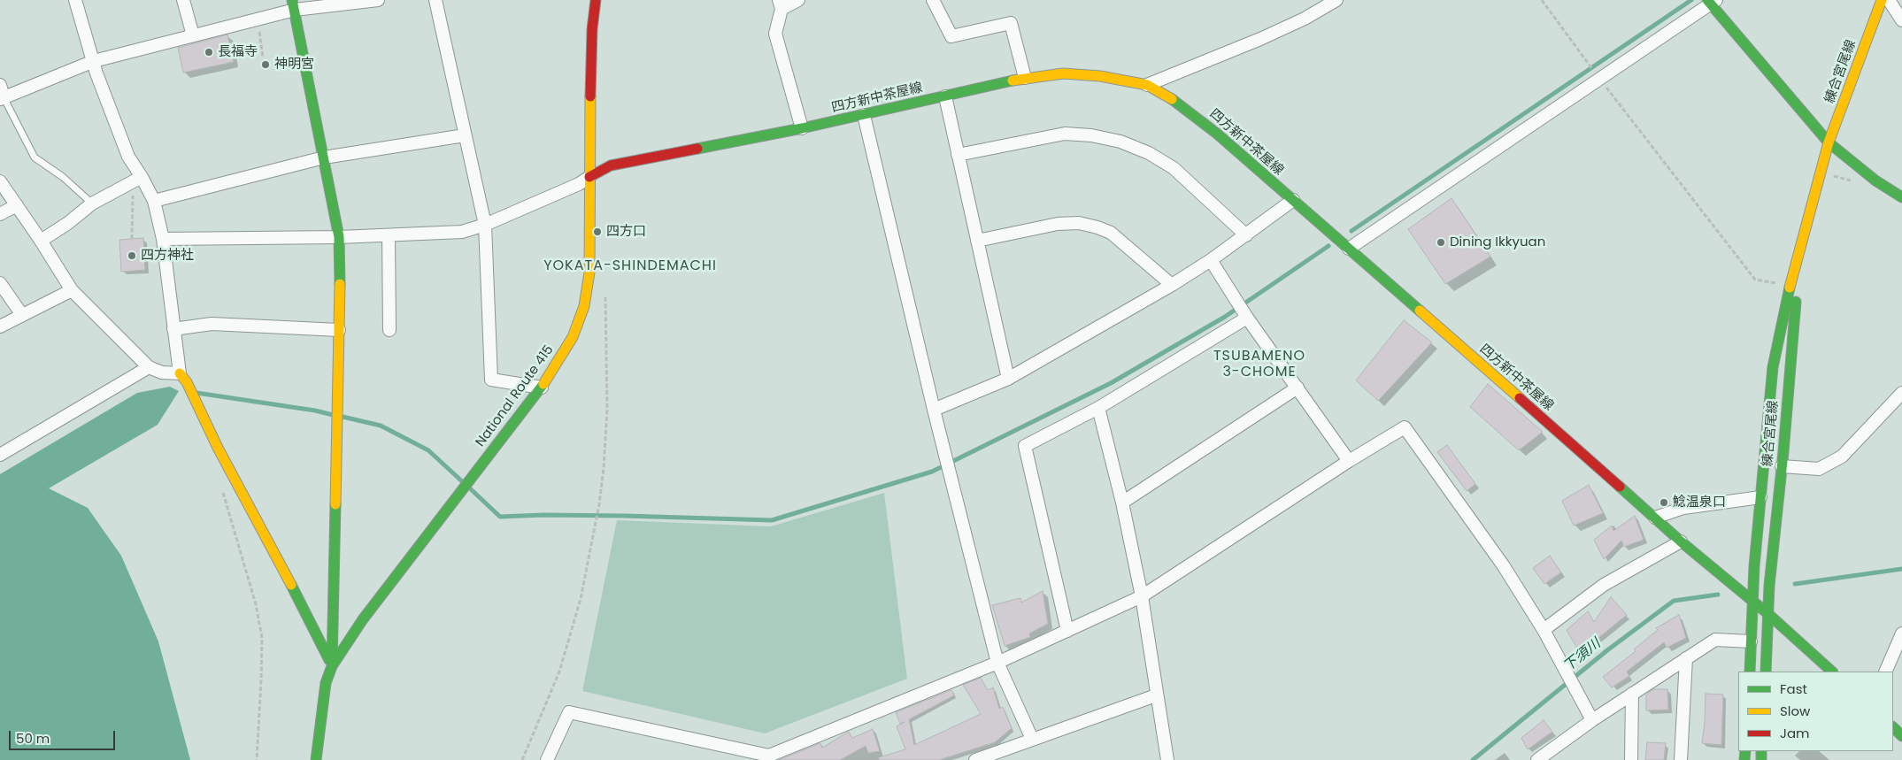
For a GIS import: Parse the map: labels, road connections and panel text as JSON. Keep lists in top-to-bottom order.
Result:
{
  "streets": {
    "main road": ["練合宮尾線", "四方新中茶屋線", "National Route 415"]
  },
  "crossings": [
    ["練合宮尾線", "四方新中茶屋線"],
    ["四方新中茶屋線", "National Route 415"]
  ],
  "districts": ["YOKATA-SHINDEMACHI", "TSUBAMENO 3-CHOME"],
  "water": ["下須川"],
  "places": [
    "長福寺",
    "神明宮",
    "四方口",
    "Dining Ikkyuan",
    "四方神社",
    "鯰温泉口"
  ],
  "legend": ["Fast", "Slow", "Jam"],
  "scale_bar": "50 m"
}
